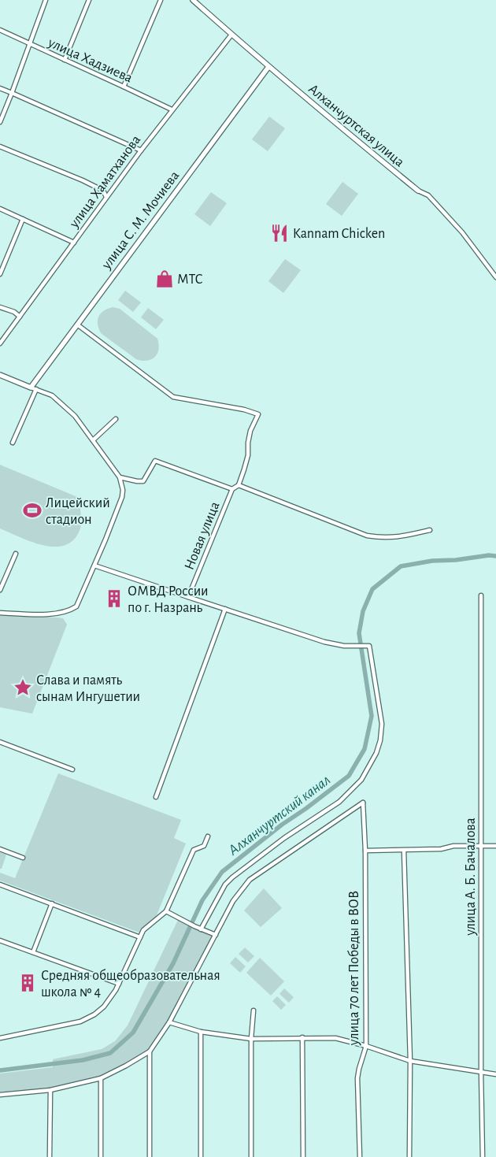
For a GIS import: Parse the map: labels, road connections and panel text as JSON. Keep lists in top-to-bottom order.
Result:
{
  "streets": {
    "street": [
      "улица Хадзиева",
      "Алханчуртская улица",
      "улица Хаматханова",
      "улица С. М. Мочиева",
      "Новая улица",
      "улица А. Б. Бачалова",
      "улица 70 лет Победы в ВОВ"
    ]
  },
  "crossings": [
    ["улица Хадзиева", "улица Хаматханова"],
    ["Алханчуртская улица", "улица Хаматханова"],
    ["Алханчуртская улица", "улица С. М. Мочиева"]
  ],
  "water": ["Алханчуртский канал"],
  "places": {
    "restaurant": ["Kannam Chicken"],
    "shop": ["МТС"],
    "sports": ["Лицейский стадион"],
    "building": ["ОМВД России по г. Назрань", "Средняя общеобразовательная школа № 4"],
    "place": ["Слава и память сынам Ингушетии"]
  }
}
